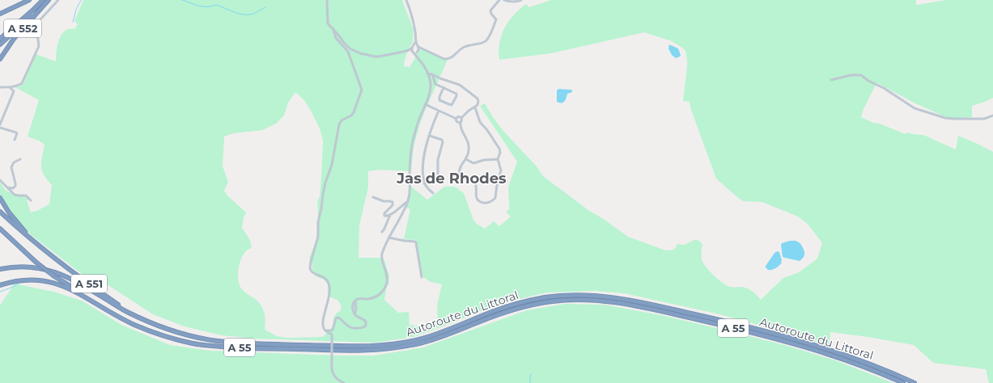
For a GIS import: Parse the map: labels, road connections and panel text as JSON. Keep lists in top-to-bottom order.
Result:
{
  "streets": {
    "highway": [
      "A 552",
      "A 551",
      "Autoroute du Littoral",
      "A 55"
    ]
  },
  "crossings": [
    ["A 551", "Autoroute du Littoral"]
  ],
  "districts": ["Jas de Rhodes"]
}
